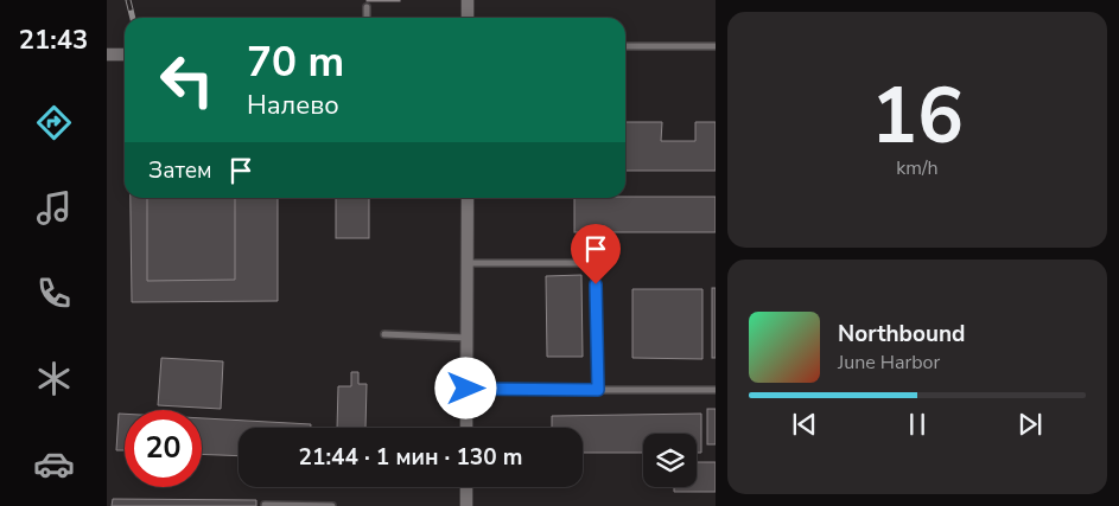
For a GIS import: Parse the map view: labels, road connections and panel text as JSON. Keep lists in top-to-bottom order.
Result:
{
  "page": {
    "tabs": "21:43",
    "tile": ["16", "km/h"],
    "turn": ["70 m", "Налево"],
    "then": "Затем",
    "song": ["Northbound", "June Harbor"],
    "limit": "20",
    "trip": "21:44 · 1 мин · 130 m"
  }
}
